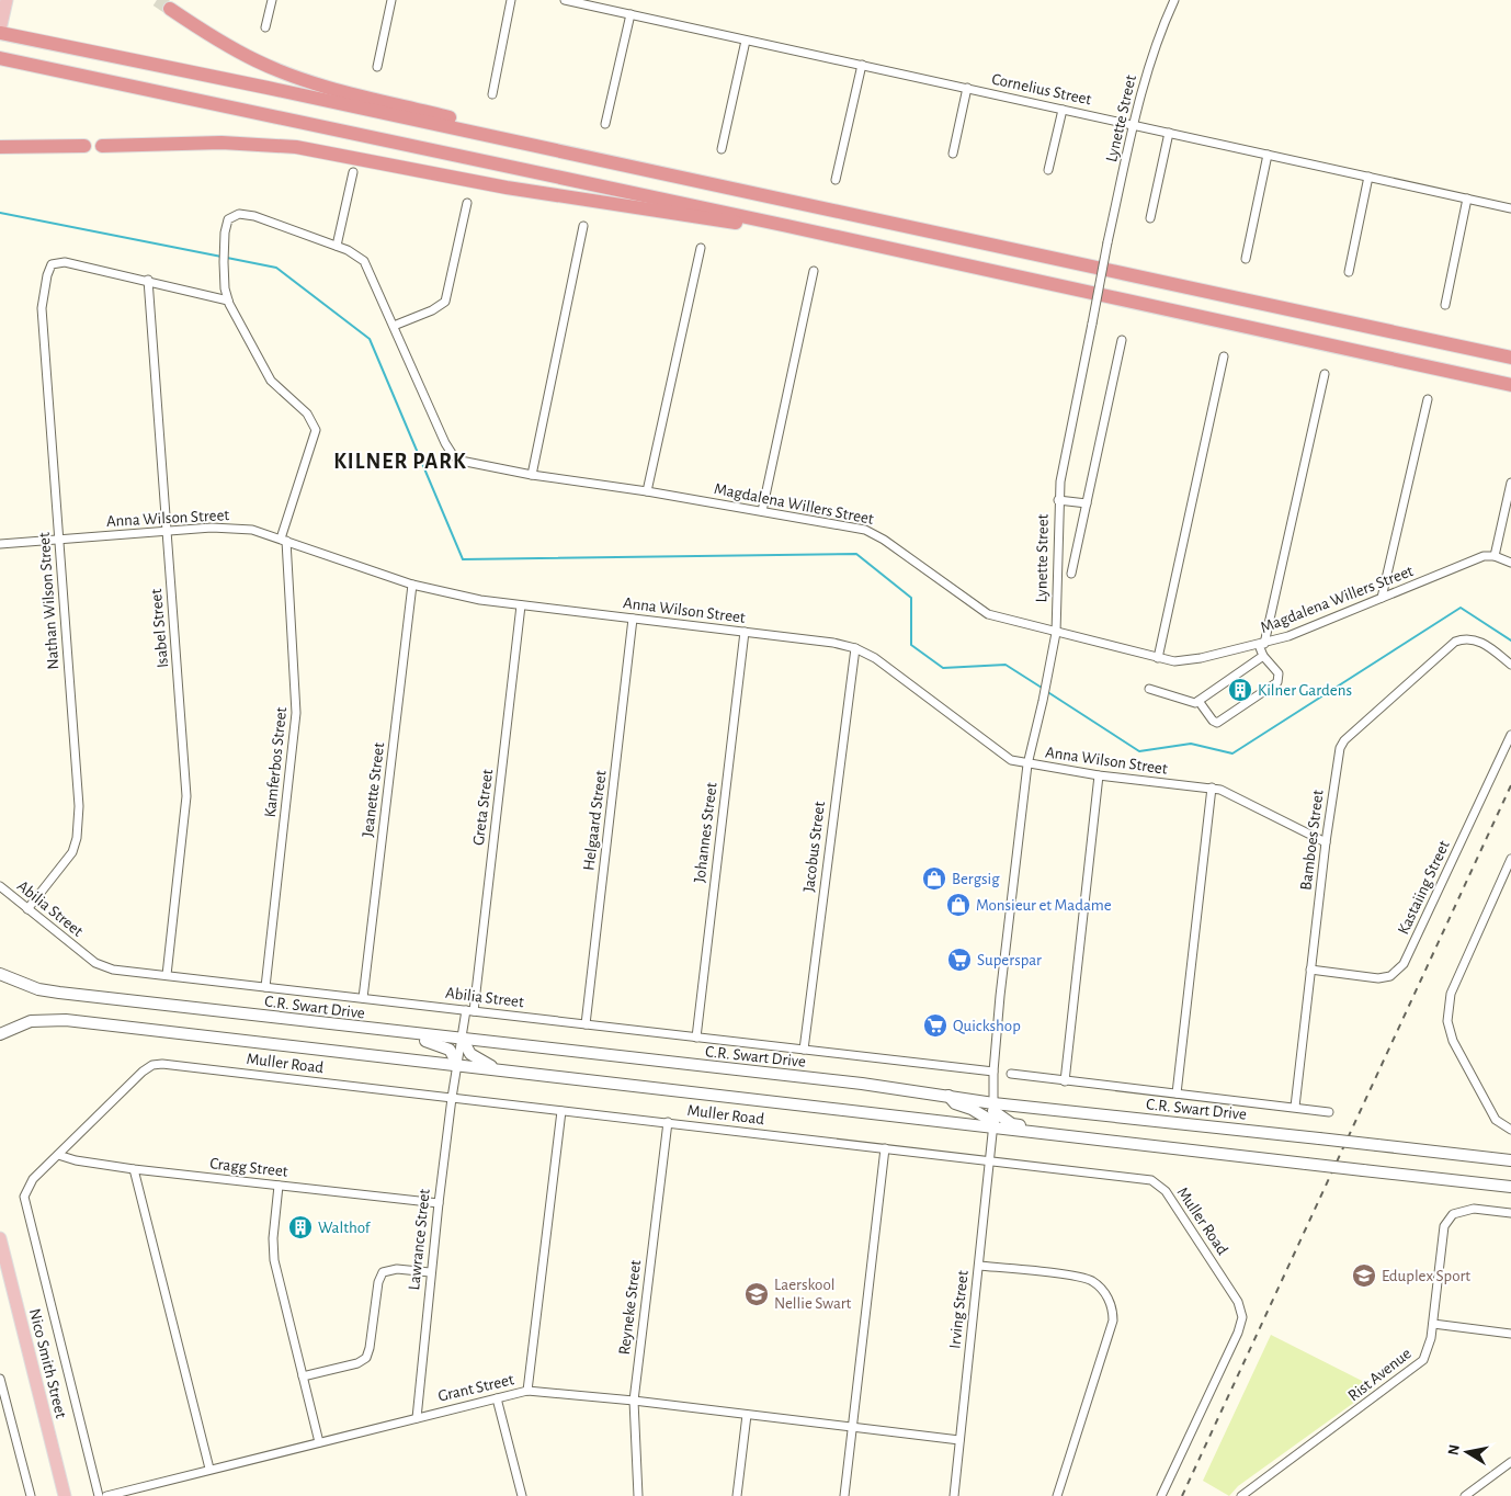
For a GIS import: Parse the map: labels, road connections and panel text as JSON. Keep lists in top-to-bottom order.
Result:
{
  "streets": {
    "main road": ["C.R. Swart Drive", "Nico Smith Street"],
    "street": [
      "Cornelius Street",
      "Lynette Street",
      "Magdalena Willers Street",
      "Anna Wilson Street",
      "Nathan Wilson Street",
      "Isabel Street",
      "Kamferbos Street",
      "Jeanette Street",
      "Greta Street",
      "Helgaard Street",
      "Johannes Street",
      "Bamboes Street",
      "Jacobus Street",
      "Kastaiing Street",
      "Abilia Street",
      "Muller Road",
      "Cragg Street",
      "Lawrance Street",
      "Reyneke Street",
      "Irving Street",
      "Rist Avenue",
      "Grant Street"
    ]
  },
  "crossings": [
    ["Cornelius Street", "Lynette Street"],
    ["Lynette Street", "Magdalena Willers Street"],
    ["Lynette Street", "Anna Wilson Street"],
    ["Lynette Street", "Abilia Street"],
    ["Lynette Street", "C.R. Swart Drive"],
    ["Lynette Street", "Irving Street"],
    ["Magdalena Willers Street", "Kamferbos Street"],
    ["Anna Wilson Street", "Nathan Wilson Street"],
    ["Anna Wilson Street", "Isabel Street"],
    ["Anna Wilson Street", "Kamferbos Street"],
    ["Anna Wilson Street", "Jeanette Street"],
    ["Anna Wilson Street", "Greta Street"],
    ["Anna Wilson Street", "Helgaard Street"],
    ["Anna Wilson Street", "Johannes Street"],
    ["Anna Wilson Street", "Bamboes Street"],
    ["Anna Wilson Street", "Jacobus Street"],
    ["Nathan Wilson Street", "Isabel Street"],
    ["Nathan Wilson Street", "Abilia Street"],
    ["Isabel Street", "Abilia Street"],
    ["Kamferbos Street", "Abilia Street"],
    ["Jeanette Street", "Abilia Street"],
    ["Greta Street", "Abilia Street"],
    ["Greta Street", "C.R. Swart Drive"],
    ["Greta Street", "Lawrance Street"],
    ["Helgaard Street", "Abilia Street"],
    ["Johannes Street", "Abilia Street"],
    ["Bamboes Street", "Kastaiing Street"],
    ["Jacobus Street", "Abilia Street"],
    ["C.R. Swart Drive", "Lawrance Street"],
    ["C.R. Swart Drive", "Irving Street"],
    ["Muller Road", "Cragg Street"],
    ["Muller Road", "Lawrance Street"],
    ["Muller Road", "Reyneke Street"],
    ["Muller Road", "Irving Street"],
    ["Cragg Street", "Lawrance Street"],
    ["Lawrance Street", "Grant Street"],
    ["Reyneke Street", "Grant Street"],
    ["Irving Street", "Grant Street"]
  ],
  "districts": ["KILNER PARK"],
  "places": {
    "building": ["Kilner Gardens", "Walthof"],
    "shop": ["Bergsig", "Monsieur et Madame"],
    "supermarket": ["Superspar", "Quickshop"],
    "school or university": ["Eduplex Sport", "Laerskool Nellie Swart"]
  },
  "north": "left"
}
